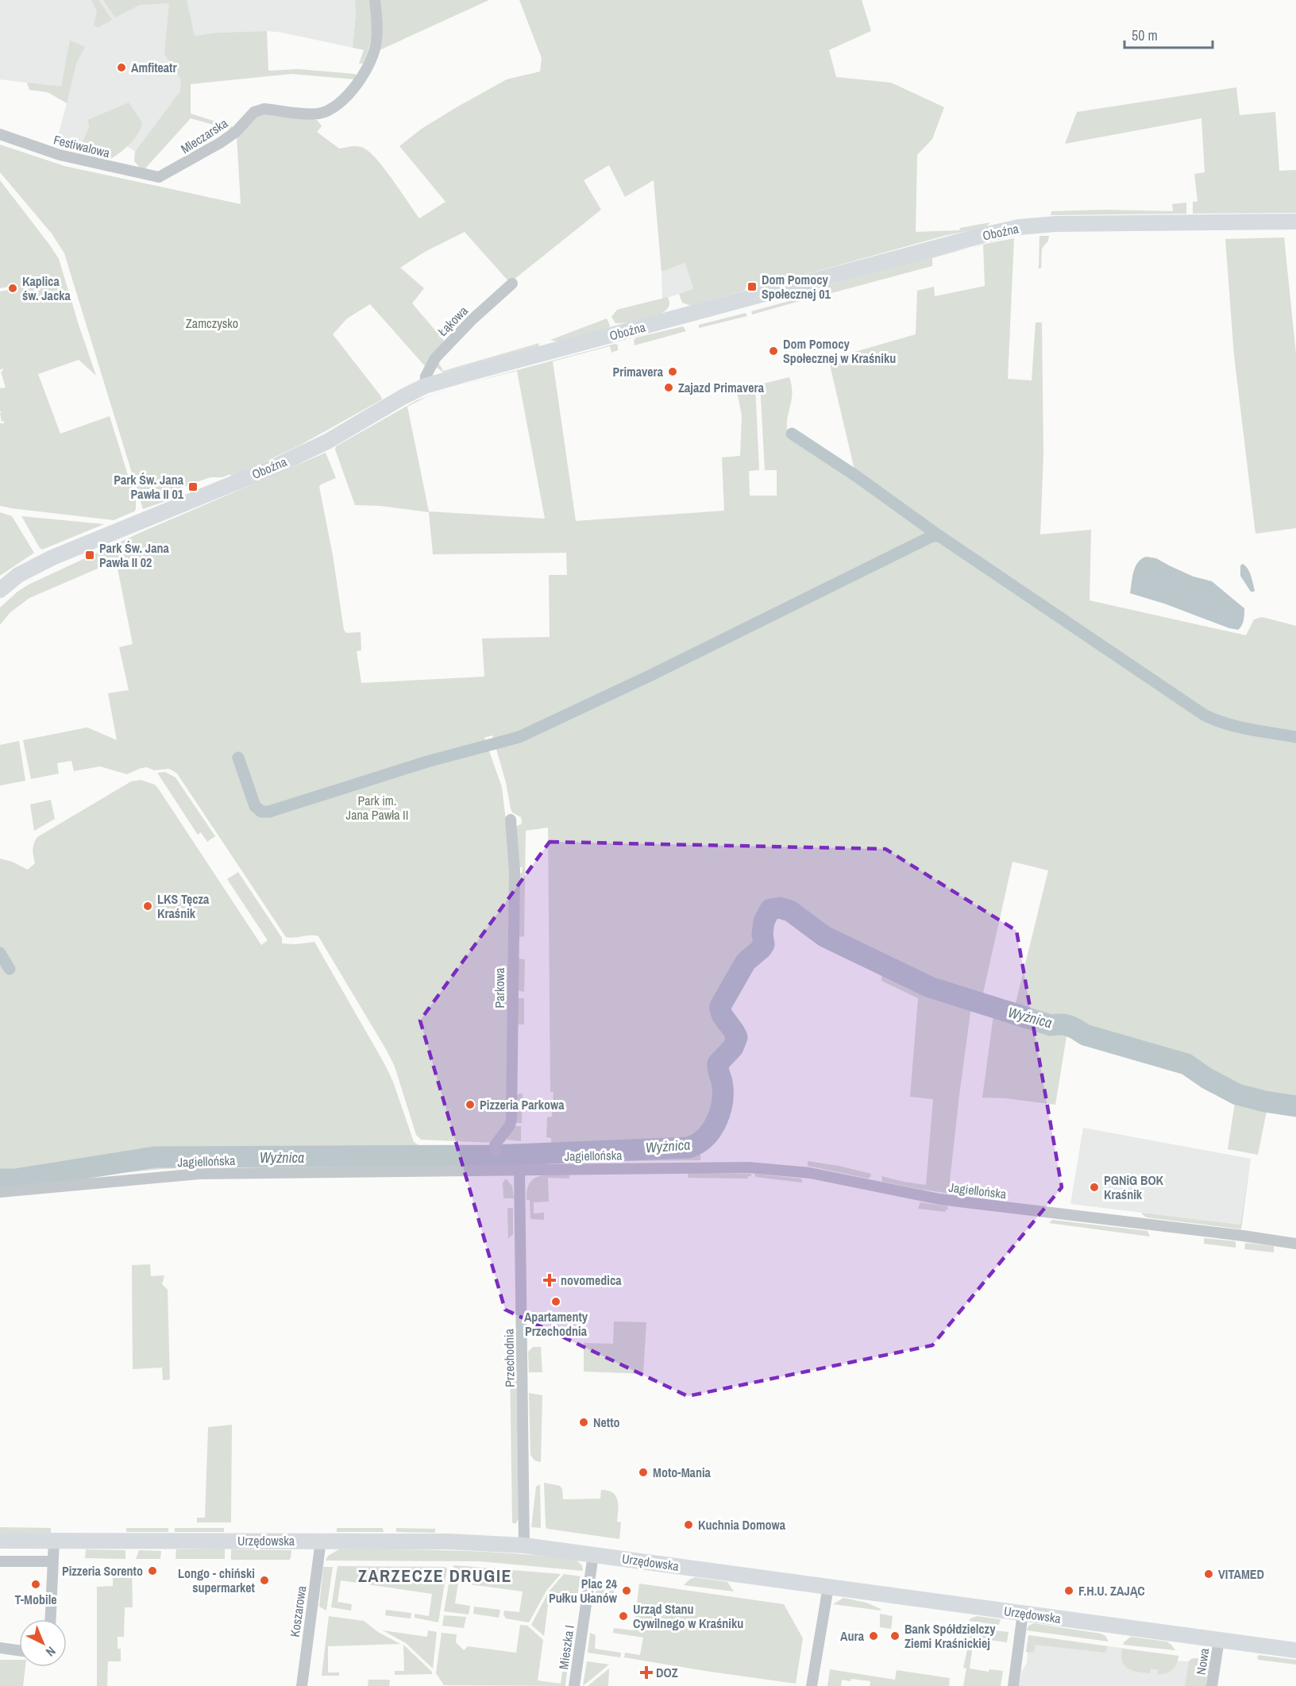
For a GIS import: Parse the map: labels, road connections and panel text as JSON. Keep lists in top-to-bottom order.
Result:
{
  "streets": {
    "street": [
      "Mleczarska",
      "Festiwalowa",
      "Oboźna",
      "Łąkowa",
      "Parkowa",
      "Jagiellońska",
      "Przechodnia",
      "Urzędowska",
      "Koszarowa",
      "Mieszka I",
      "Nowa"
    ]
  },
  "crossings": [
    ["Mleczarska", "Festiwalowa"],
    ["Oboźna", "Łąkowa"],
    ["Parkowa", "Jagiellońska"],
    ["Jagiellońska", "Przechodnia"],
    ["Przechodnia", "Urzędowska"],
    ["Urzędowska", "Koszarowa"],
    ["Urzędowska", "Mieszka I"],
    ["Urzędowska", "Nowa"]
  ],
  "districts": ["ZARZECZE DRUGIE"],
  "water": ["Wyżnica"],
  "parks": ["Zamczysko", "Park im. Jana Pawła II"],
  "places": {
    "other": [
      "Amfiteatr",
      "Kaplica św. Jacka",
      "Dom Pomocy Społecznej w Kraśniku",
      "Primavera",
      "Zajazd Primavera",
      "LKS Tęcza Kraśnik",
      "Pizzeria Parkowa",
      "PGNiG BOK Kraśnik",
      "Apartamenty Przechodnia",
      "Netto",
      "Moto-Mania",
      "Kuchnia Domowa",
      "Pizzeria Sorento",
      "VITAMED",
      "Longo - chiński supermarket",
      "T-Mobile",
      "Plac 24 Pułku Ułanów",
      "F.H.U. ZAJĄC",
      "Urząd Stanu Cywilnego w Kraśniku",
      "Aura",
      "Bank Spółdzielczy Ziemi Kraśnickiej"
    ],
    "transit": ["Dom Pomocy Społecznej 01", "Park Św. Jana Pawła II 01", "Park Św. Jana Pawła II 02"],
    "health": ["novomedica", "DOZ"]
  },
  "scale_bar": "50 m",
  "north": "bottom right"
}
